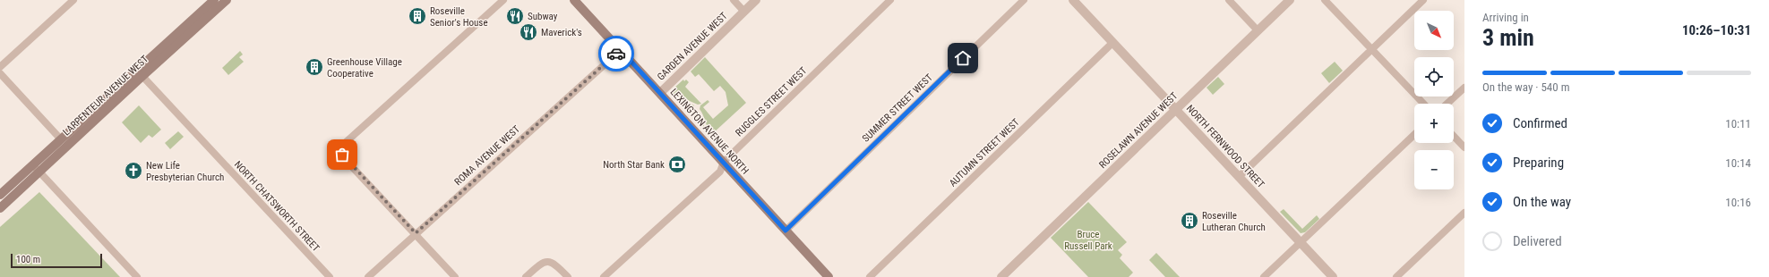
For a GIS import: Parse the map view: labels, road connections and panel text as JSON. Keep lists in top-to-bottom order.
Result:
{
  "streets": {
    "main road": ["LARPENTEUR AVENUE WEST", "LEXINGTON AVENUE NORTH"],
    "street": [
      "GARDEN AVENUE WEST",
      "RUGGLES STREET WEST",
      "SUMMER STREET WEST",
      "ROSELAWN AVENUE WEST",
      "NORTH FERNWOOD STREET",
      "AUTUMN STREET WEST",
      "ROMA AVENUE WEST",
      "NORTH CHATSWORTH STREET"
    ]
  },
  "crossings": [
    ["GARDEN AVENUE WEST", "LEXINGTON AVENUE NORTH"],
    ["LARPENTEUR AVENUE WEST", "NORTH CHATSWORTH STREET"],
    ["RUGGLES STREET WEST", "LEXINGTON AVENUE NORTH"],
    ["SUMMER STREET WEST", "LEXINGTON AVENUE NORTH"],
    ["ROSELAWN AVENUE WEST", "NORTH FERNWOOD STREET"],
    ["LEXINGTON AVENUE NORTH", "ROMA AVENUE WEST"],
    ["NORTH FERNWOOD STREET", "AUTUMN STREET WEST"]
  ],
  "parks": ["Bruce Russell Park"],
  "places": {
    "building": ["Roseville Senior's House", "Greenhouse Village Cooperative", "Roseville Lutheran Church"],
    "restaurant": ["Subway", "Maverick's"],
    "bank": ["North Star Bank"],
    "church": ["New Life Presbyterian Church"]
  },
  "scale_bar": "100 m",
  "north": "bottom right",
  "page": {
    "heading": ["3 min", "Arriving in", "10:26–10:31"],
    "map_buttons": ["+", "−"],
    "bar": "On the way · 540 m",
    "list": [
      ["Confirmed", "10:11"],
      ["Preparing", "10:14"],
      ["On the way", "10:16"],
      "Delivered"
    ],
    "scale": "100 m"
  }
}
